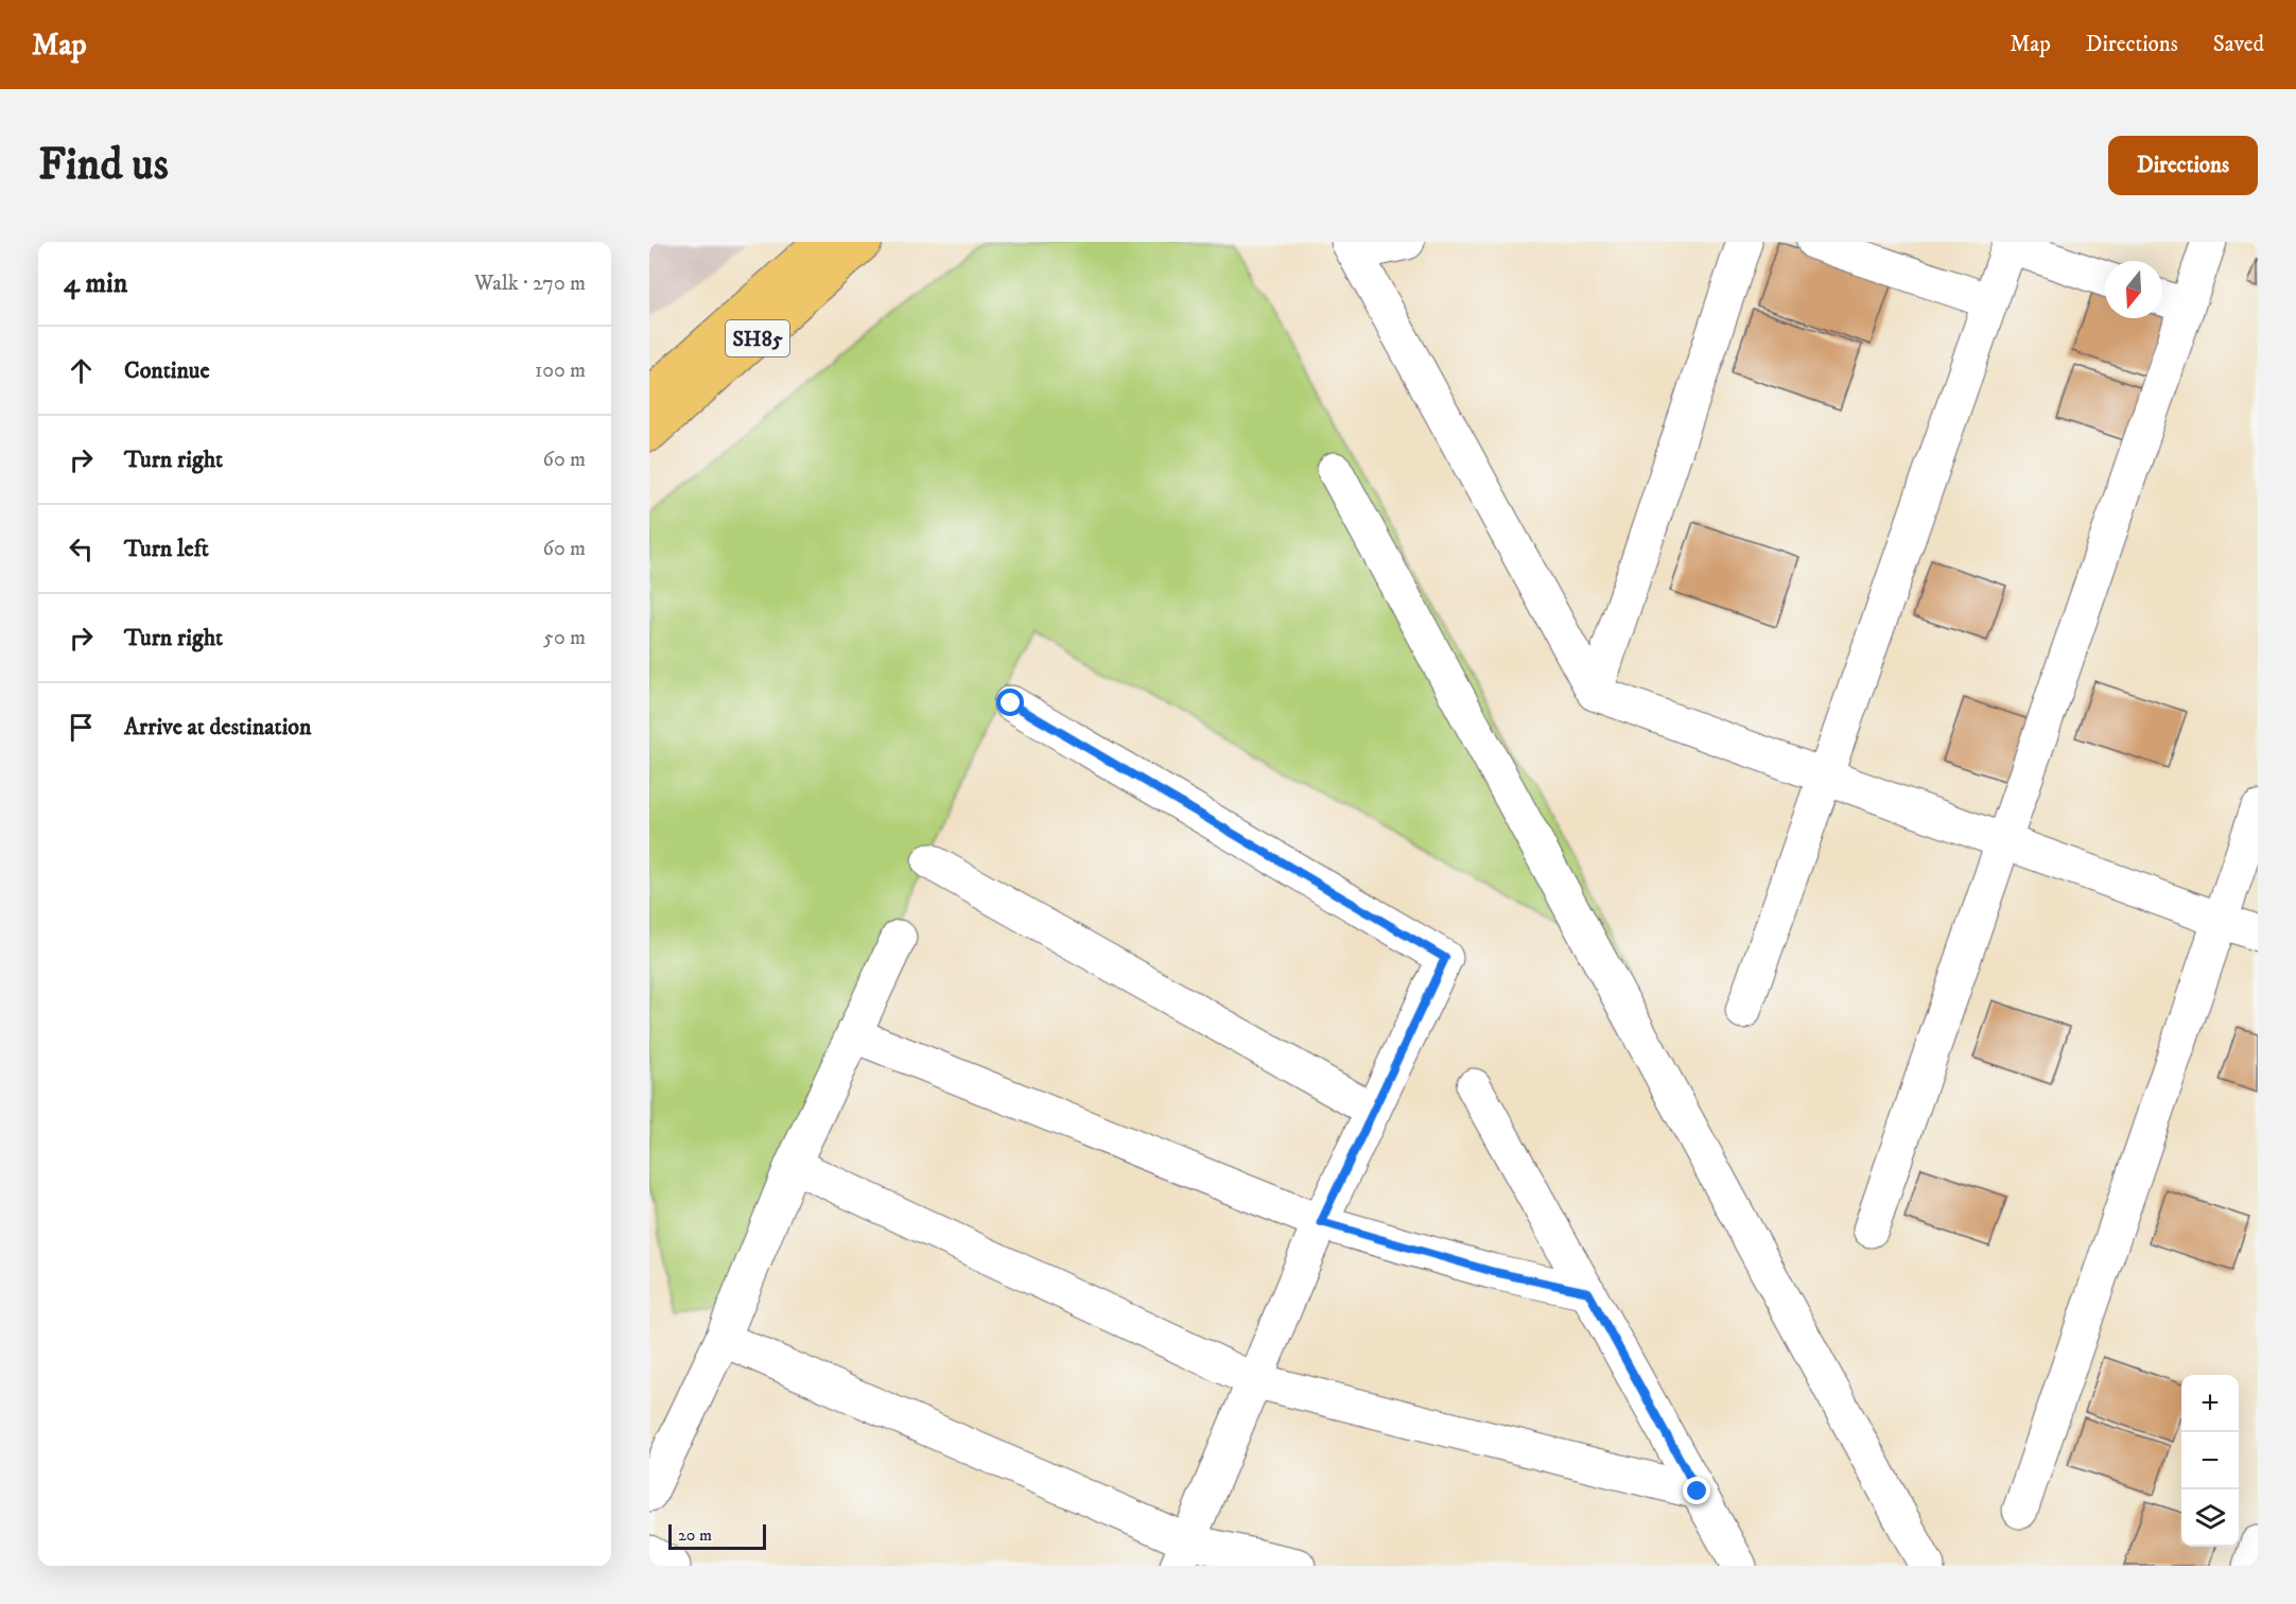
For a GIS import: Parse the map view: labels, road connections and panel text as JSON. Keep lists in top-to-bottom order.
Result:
{
  "streets": {
    "main road": ["SH85"]
  },
  "scale_bar": "20 m",
  "north": "bottom",
  "page": {
    "header": "Map",
    "nav": ["Map", "Directions", "Saved"],
    "buttons": "Directions",
    "title": "Find us",
    "heading": ["4 min", "Walk · 270 m"],
    "list": [
      ["Continue", "100 m"],
      ["Turn right", "60 m"],
      ["Turn left", "60 m"],
      ["Turn right", "50 m"],
      "Arrive at destination"
    ],
    "map_buttons": ["+", "−"],
    "scale": "20 m"
  }
}
